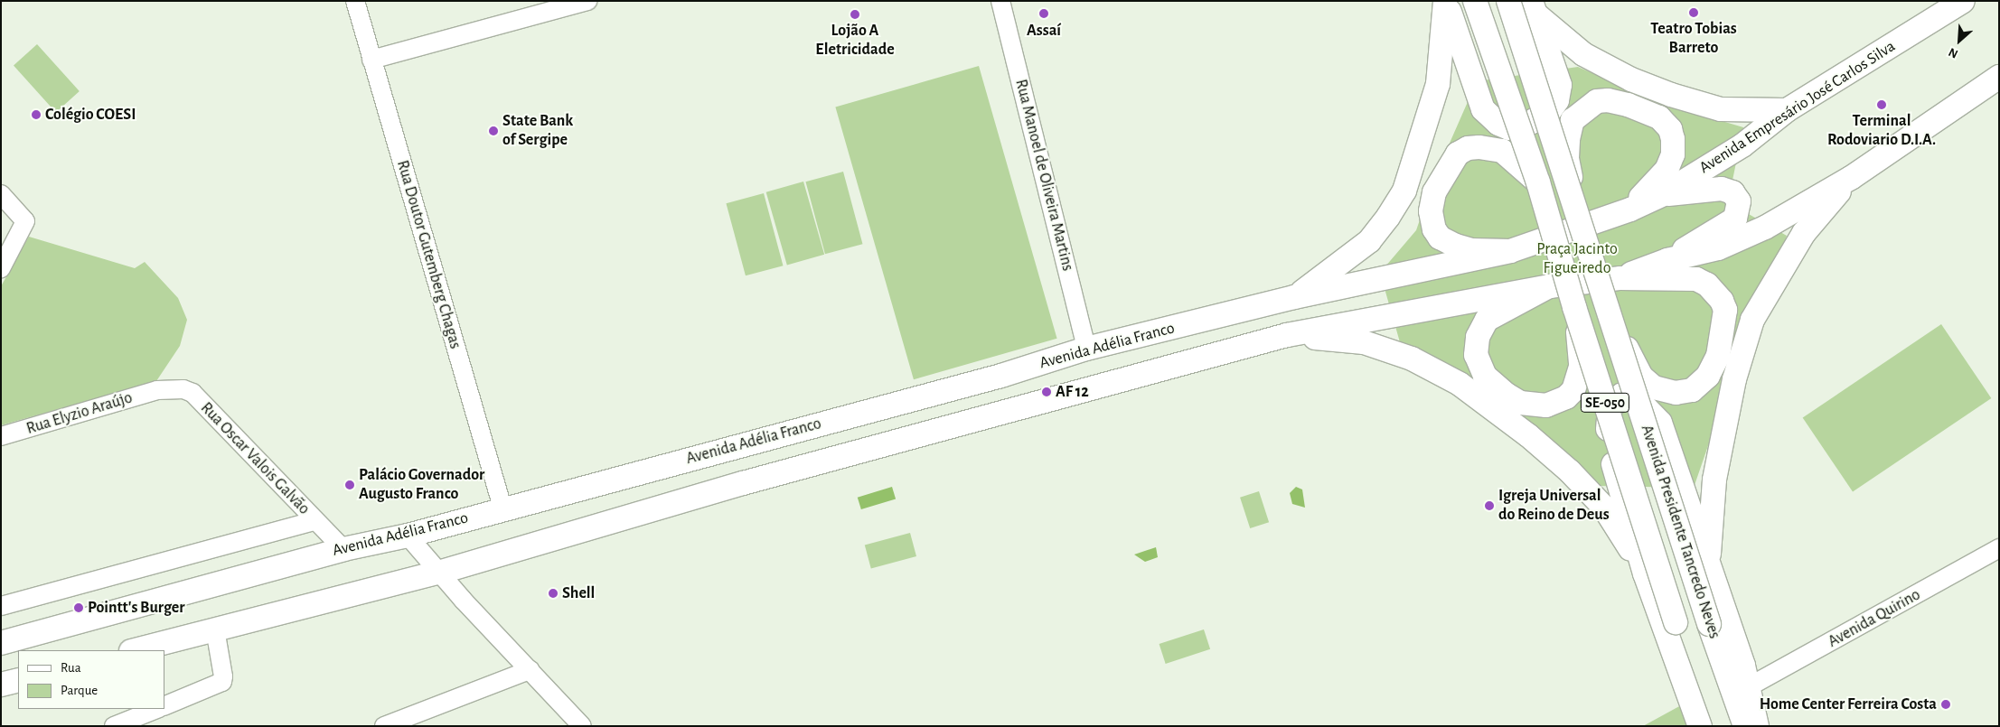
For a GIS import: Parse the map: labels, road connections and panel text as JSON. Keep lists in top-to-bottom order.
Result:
{
  "streets": {
    "main road": [
      "Avenida Empresário José Carlos Silva",
      "Avenida Adélia Franco",
      "SE-050",
      "Avenida Presidente Tancredo Neves"
    ],
    "street": [
      "Rua Manoel de Oliveira Martins",
      "Rua Doutor Gutemberg Chagas",
      "Rua Elyzio Araújo",
      "Rua Oscar Valois Galvão",
      "Avenida Quirino"
    ]
  },
  "crossings": [
    ["Avenida Empresário José Carlos Silva", "Avenida Adélia Franco"],
    ["Rua Manoel de Oliveira Martins", "Avenida Adélia Franco"],
    ["Rua Doutor Gutemberg Chagas", "Avenida Adélia Franco"],
    ["Avenida Adélia Franco", "Rua Oscar Valois Galvão"],
    ["Rua Elyzio Araújo", "Rua Oscar Valois Galvão"]
  ],
  "parks": ["Praça Jacinto Figueiredo"],
  "places": [
    "Teatro Tobias Barreto",
    "Assaí",
    "Lojão A Eletricidade",
    "Terminal Rodoviario D.I.A.",
    "Colégio COESI",
    "State Bank of Sergipe",
    "AF 12",
    "Palácio Governador Augusto Franco",
    "Igreja Universal do Reino de Deus",
    "Shell",
    "Pointt's Burger",
    "Home Center Ferreira Costa"
  ],
  "legend": ["Rua", "Parque"],
  "north": "bottom left"
}
